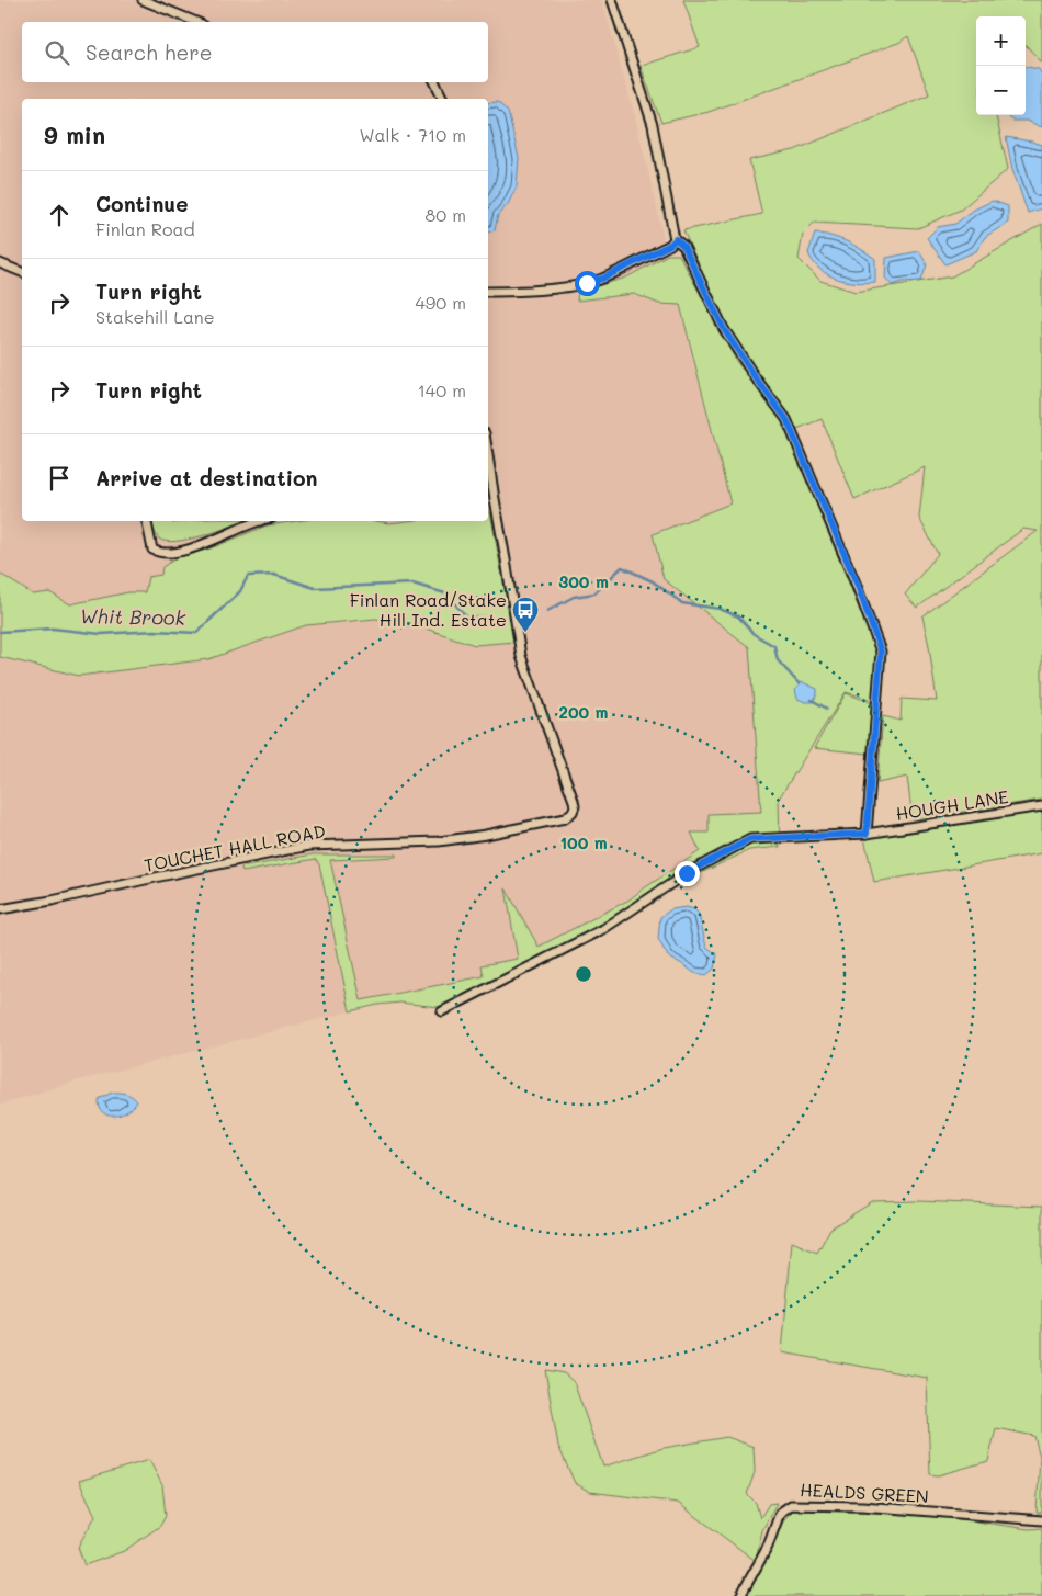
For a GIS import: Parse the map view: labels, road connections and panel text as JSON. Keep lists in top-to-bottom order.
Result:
{
  "streets": {
    "street": ["HOUGH LANE", "TOUCHET HALL ROAD", "HEALDS GREEN"]
  },
  "water": ["Whit Brook"],
  "places": {
    "bus stop": ["Finlan Road/Stake Hill Ind. Estate"]
  },
  "page": {
    "map_buttons": ["+", "−"],
    "search": "Search here",
    "heading": ["9 min", "Walk · 710 m"],
    "list": [
      ["Continue", "Finlan Road", "80 m"],
      ["Turn right", "Stakehill Lane", "490 m"],
      ["Turn right", "140 m"],
      "Arrive at destination"
    ]
  },
  "rings": ["300 m", "200 m", "100 m"]
}
